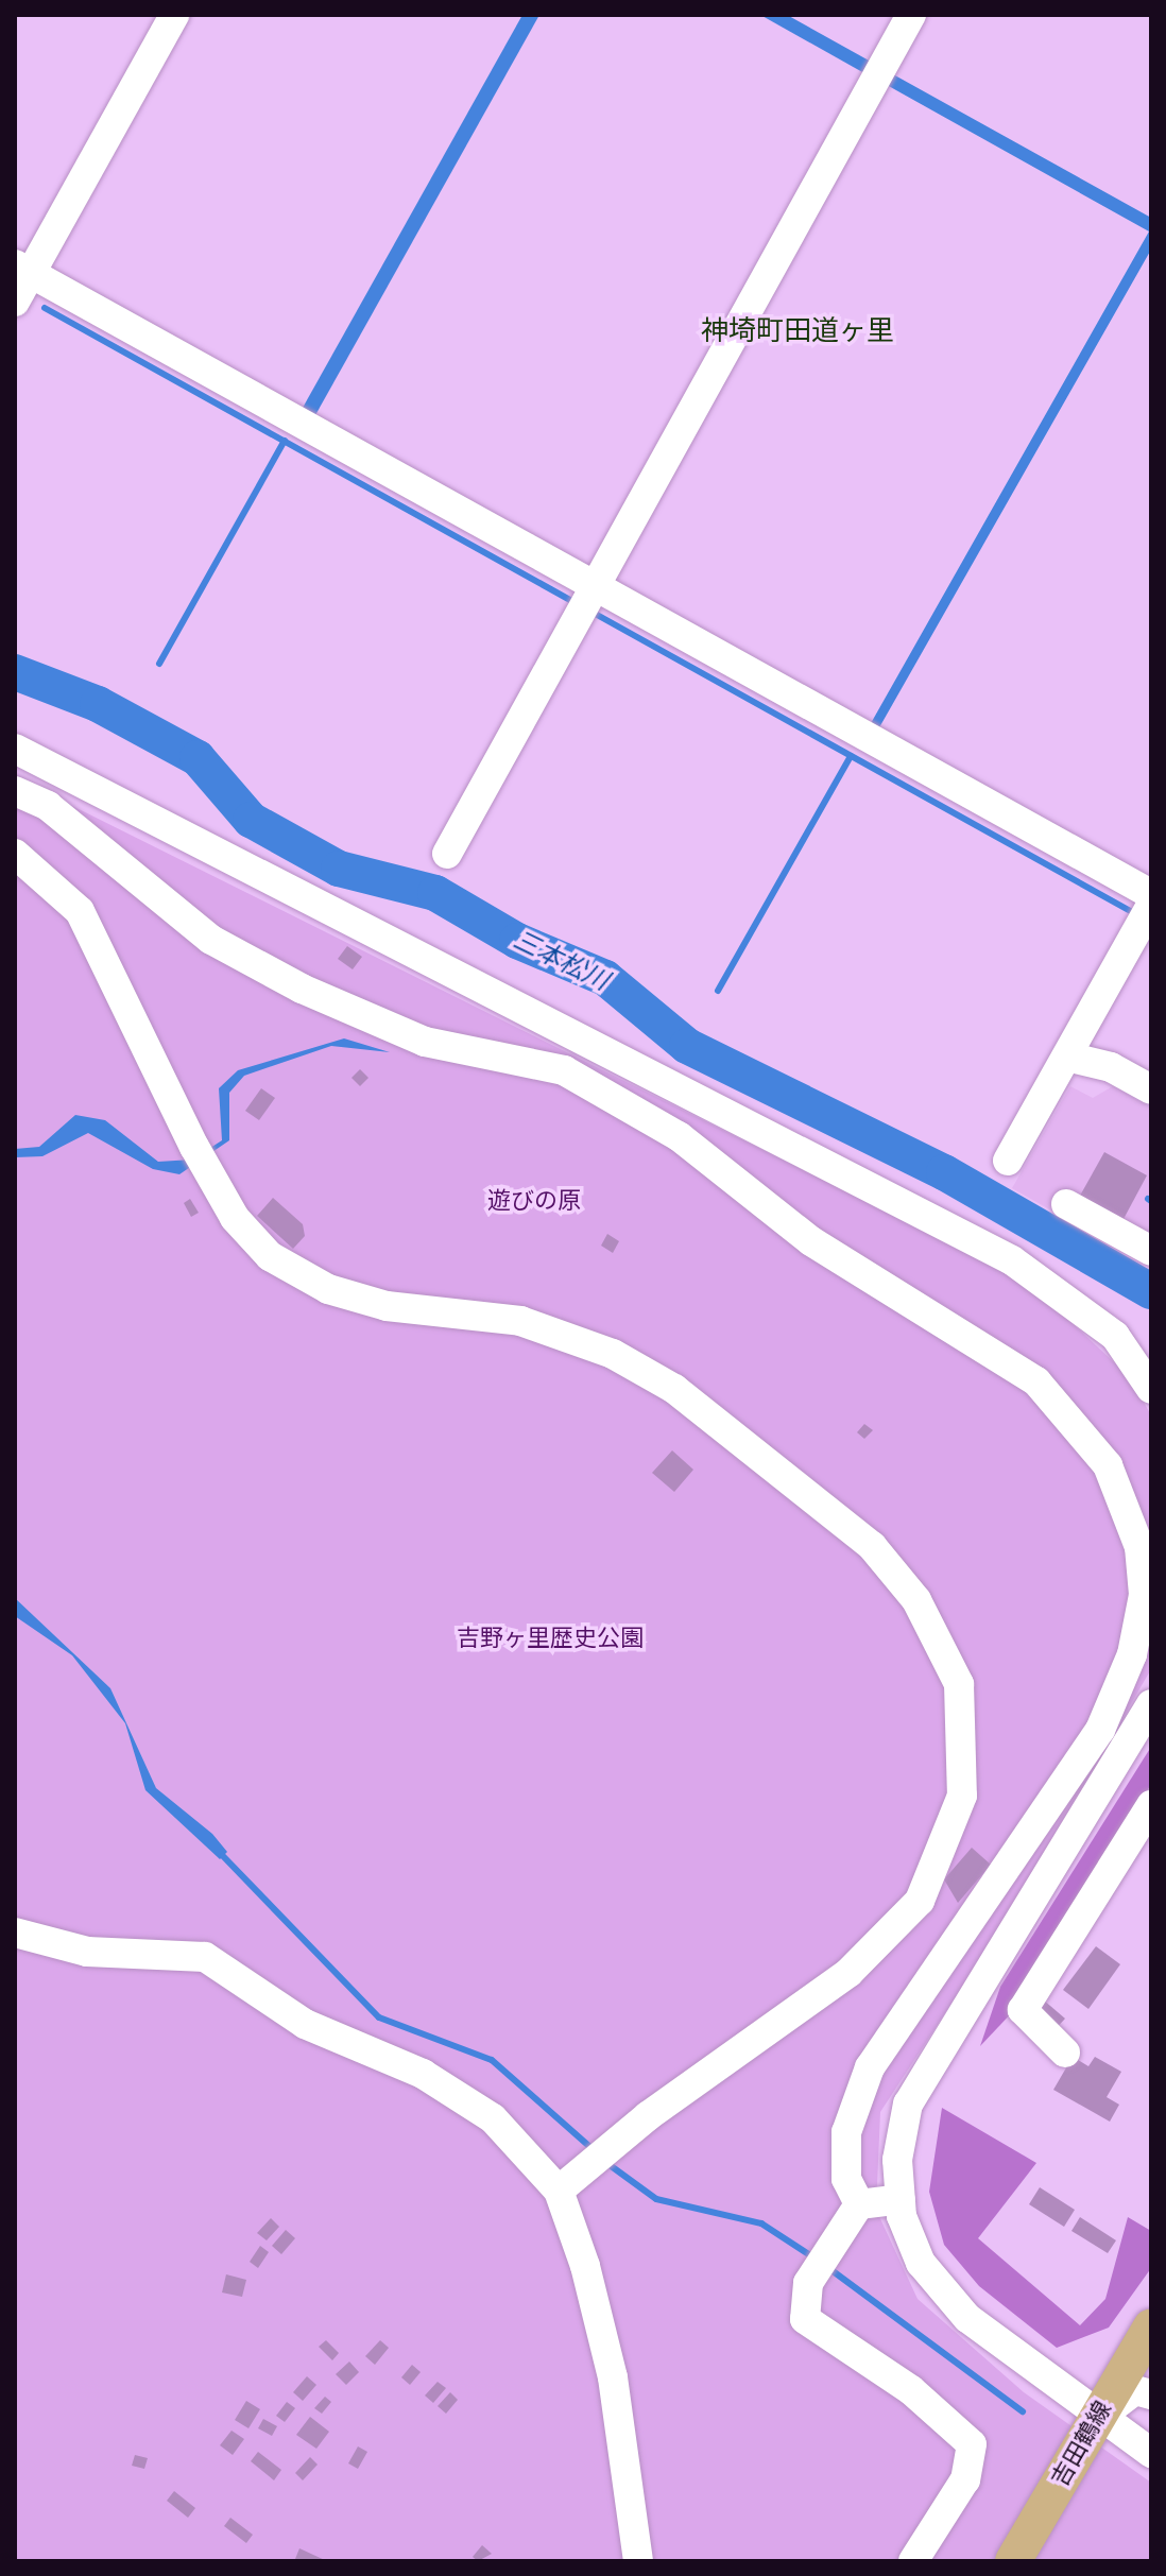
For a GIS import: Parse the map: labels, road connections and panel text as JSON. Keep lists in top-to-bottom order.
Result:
{
  "streets": {
    "main road": ["吉田鶴線"]
  },
  "districts": ["神埼町田道ヶ里"],
  "water": ["三本松川"],
  "parks": ["遊びの原", "吉野ヶ里歴史公園"]
}
